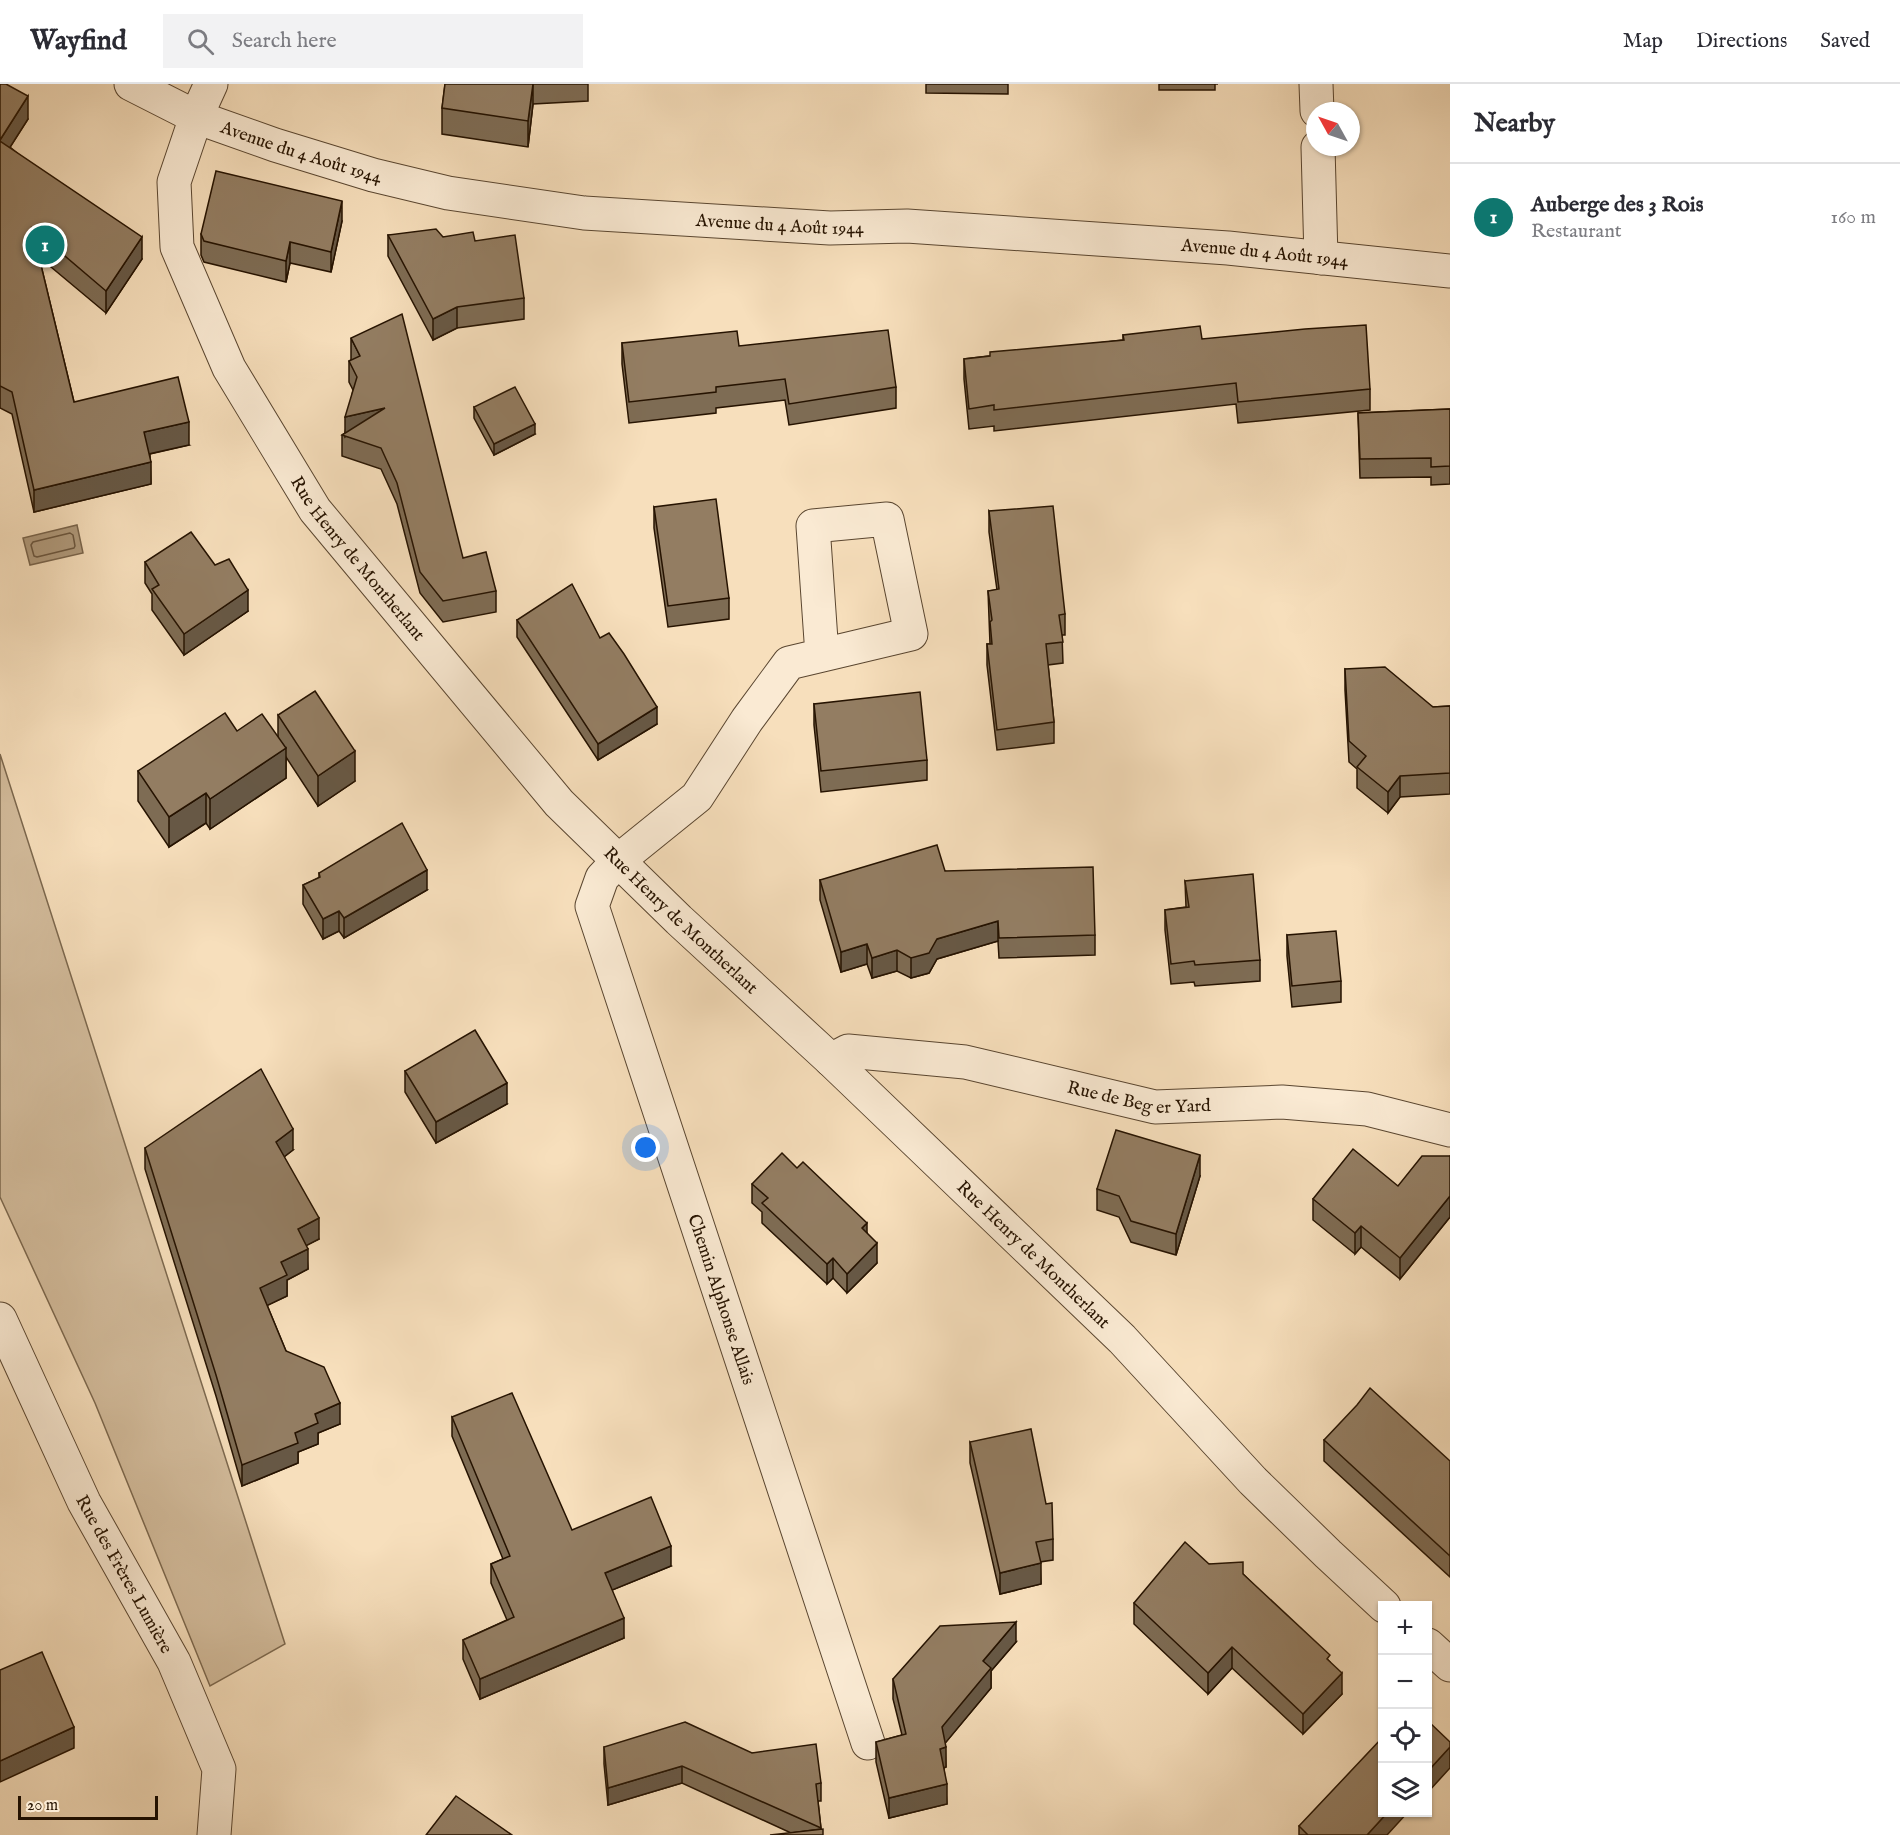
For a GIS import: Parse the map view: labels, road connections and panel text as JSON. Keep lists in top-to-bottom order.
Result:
{
  "streets": {
    "street": [
      "Avenue du 4 Août 1944",
      "Rue Henry de Montherlant",
      "Rue de Beg er Yard",
      "Chemin Alphonse Allais",
      "Rue des Frères Lumière"
    ]
  },
  "crossings": [
    ["Avenue du 4 Août 1944", "Rue Henry de Montherlant"],
    ["Rue Henry de Montherlant", "Rue de Beg er Yard"],
    ["Rue Henry de Montherlant", "Chemin Alphonse Allais"]
  ],
  "scale_bar": "20 m",
  "north": "top left",
  "page": {
    "header": "Wayfind",
    "search": "Search here",
    "nav": ["Map", "Directions", "Saved"],
    "heading": "Nearby",
    "list": [
      {
        "mark": "1",
        "name": "Auberge des 3 Rois",
        "note": "Restaurant",
        "value": "160 m"
      }
    ],
    "pins": "1",
    "map_buttons": ["+", "−"],
    "scale": "20 m"
  }
}
